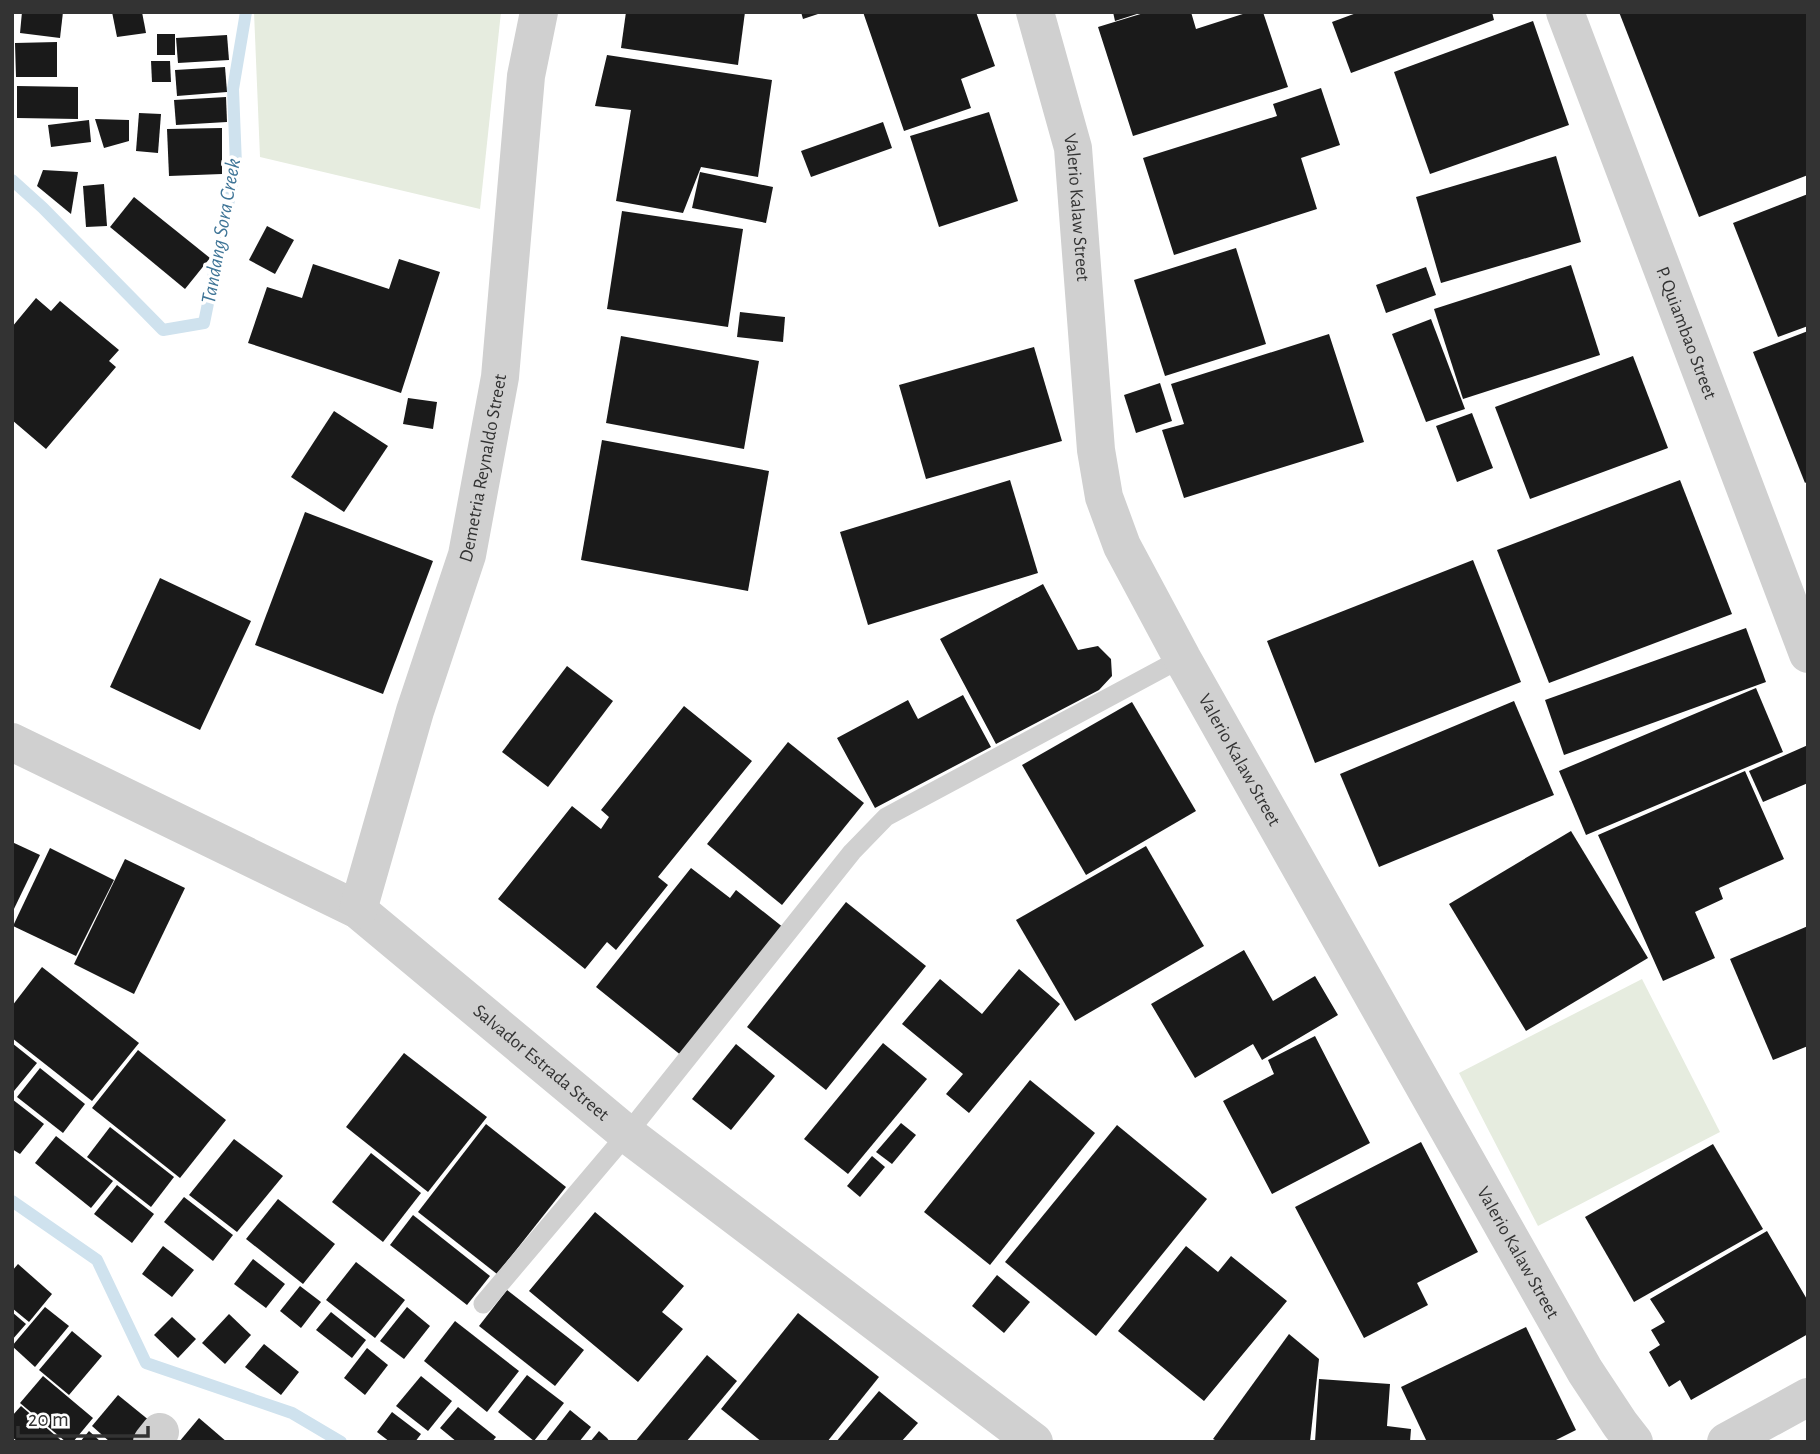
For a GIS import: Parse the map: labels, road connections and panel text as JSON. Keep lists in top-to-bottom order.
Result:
{
  "streets": {
    "street": [
      "Valerio Kalaw Street",
      "P. Quiambao Street",
      "Demetria Reynaldo Street",
      "Salvador Estrada Street"
    ]
  },
  "crossings": [
    ["Demetria Reynaldo Street", "Salvador Estrada Street"]
  ],
  "water": ["Tandang Sora Creek"],
  "scale_bar": "20 m"
}
